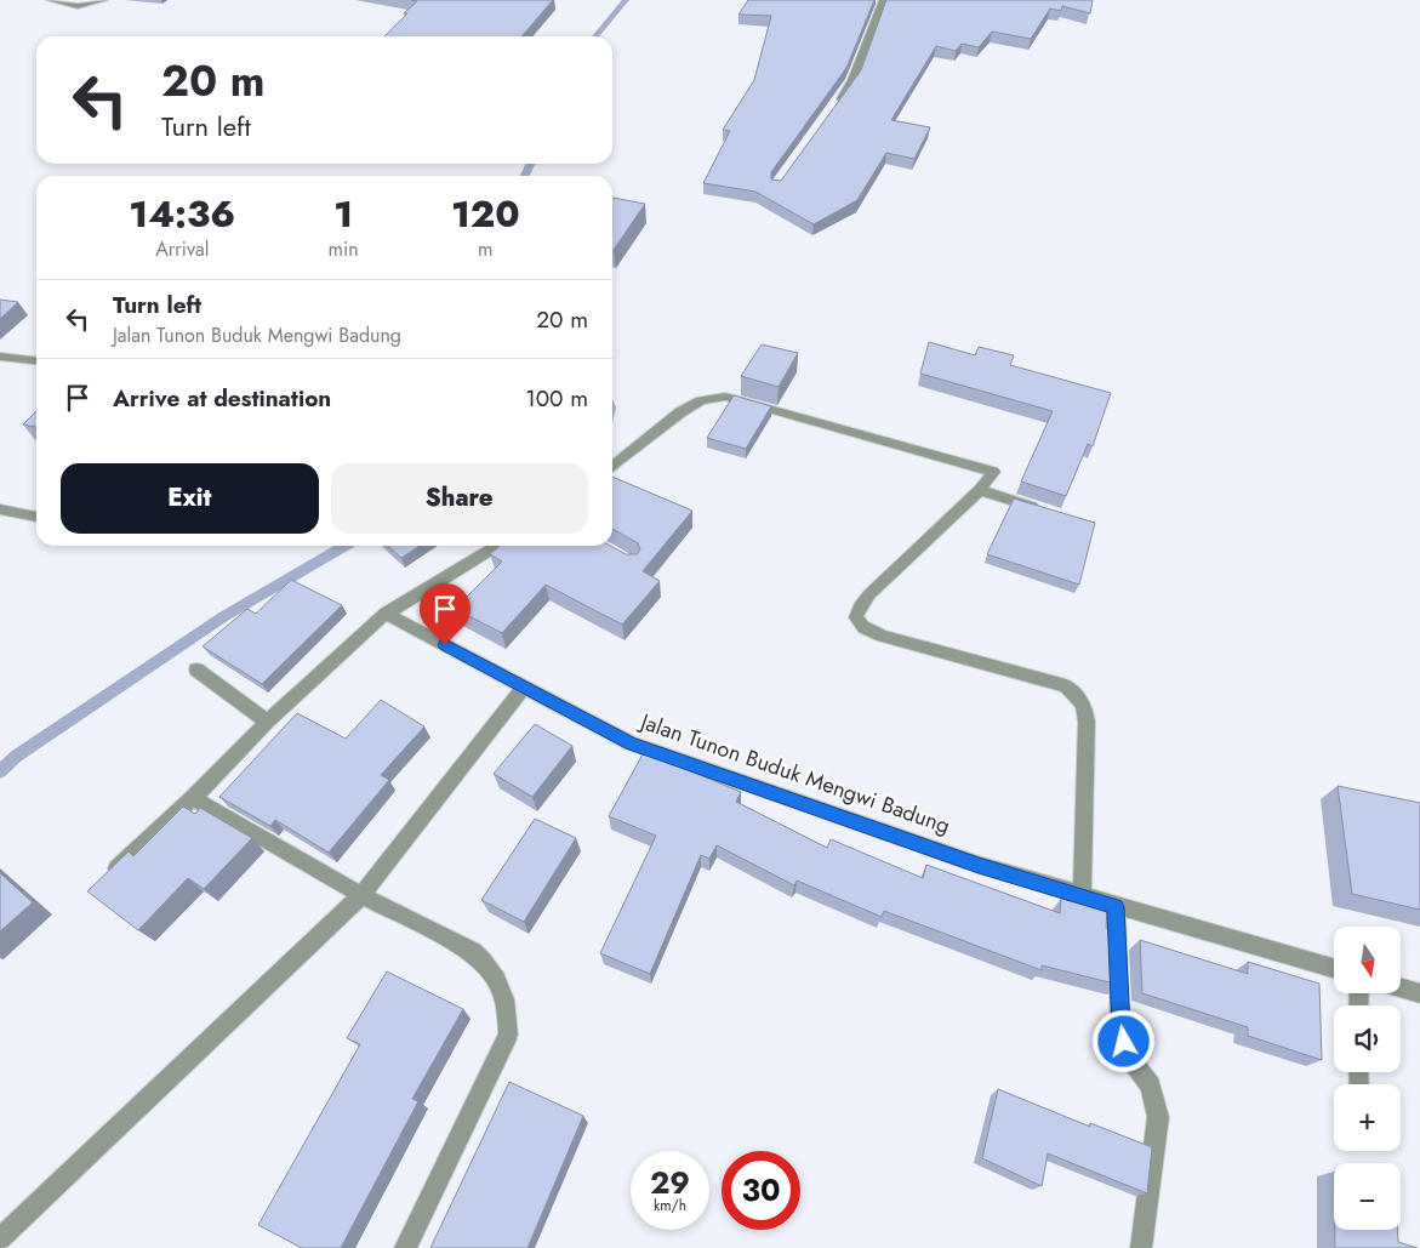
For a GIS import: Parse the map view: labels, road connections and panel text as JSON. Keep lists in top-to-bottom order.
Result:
{
  "streets": {
    "street": ["Jalan Tunon Buduk Mengwi Badung"]
  },
  "north": "bottom",
  "page": {
    "turn": ["20 m", "Turn left"],
    "eta": [
      "14:36",
      "Arrival",
      "1",
      "min",
      "120",
      "m"
    ],
    "list": [
      {
        "name": "Turn left",
        "note": "Jalan Tunon Buduk Mengwi Badung",
        "value": "20 m"
      },
      {
        "name": "Arrive at destination",
        "value": "100 m"
      }
    ],
    "buttons": ["Exit", "Share"],
    "map_buttons": ["+", "−"],
    "speed": "29 km/h",
    "limit": "30"
  }
}
